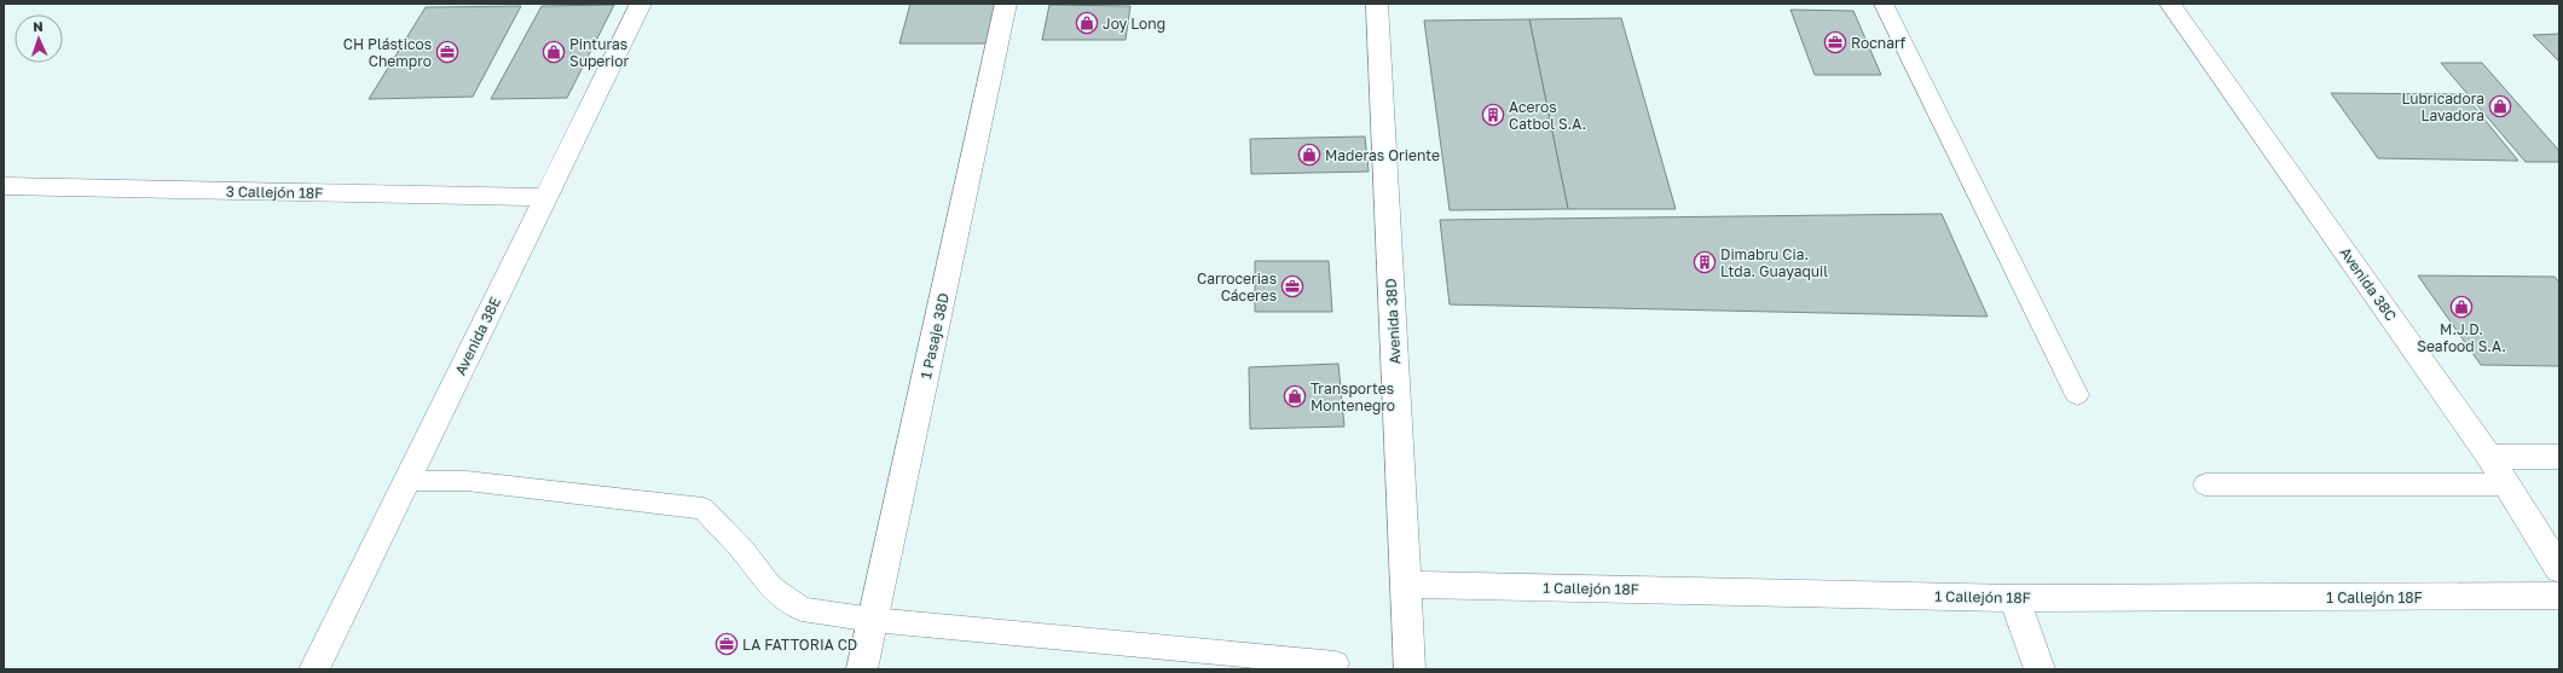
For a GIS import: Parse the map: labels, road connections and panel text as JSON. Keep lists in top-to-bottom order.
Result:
{
  "streets": {
    "street": [
      "3 Callejón 18F",
      "Avenida 38C",
      "Avenida 38D",
      "Avenida 38E",
      "1 Pasaje 38D",
      "1 Callejón 18F"
    ]
  },
  "crossings": [
    ["3 Callejón 18F", "Avenida 38E"],
    ["Avenida 38D", "1 Callejón 18F"]
  ],
  "places": {
    "shop": [
      "Joy Long",
      "Pinturas Superior",
      "Lubricadora Lavadora",
      "Maderas Oriente",
      "M.J.D. Seafood S.A.",
      "Transportes Montenegro"
    ],
    "office": [
      "Rocnarf",
      "CH Plásticos Chempro",
      "Carrocerias Cáceres",
      "LA FATTORIA CD"
    ],
    "building": ["Aceros Catbol S.A.", "Dimabru Cia. Ltda. Guayaquil"]
  },
  "north": "top"
}
